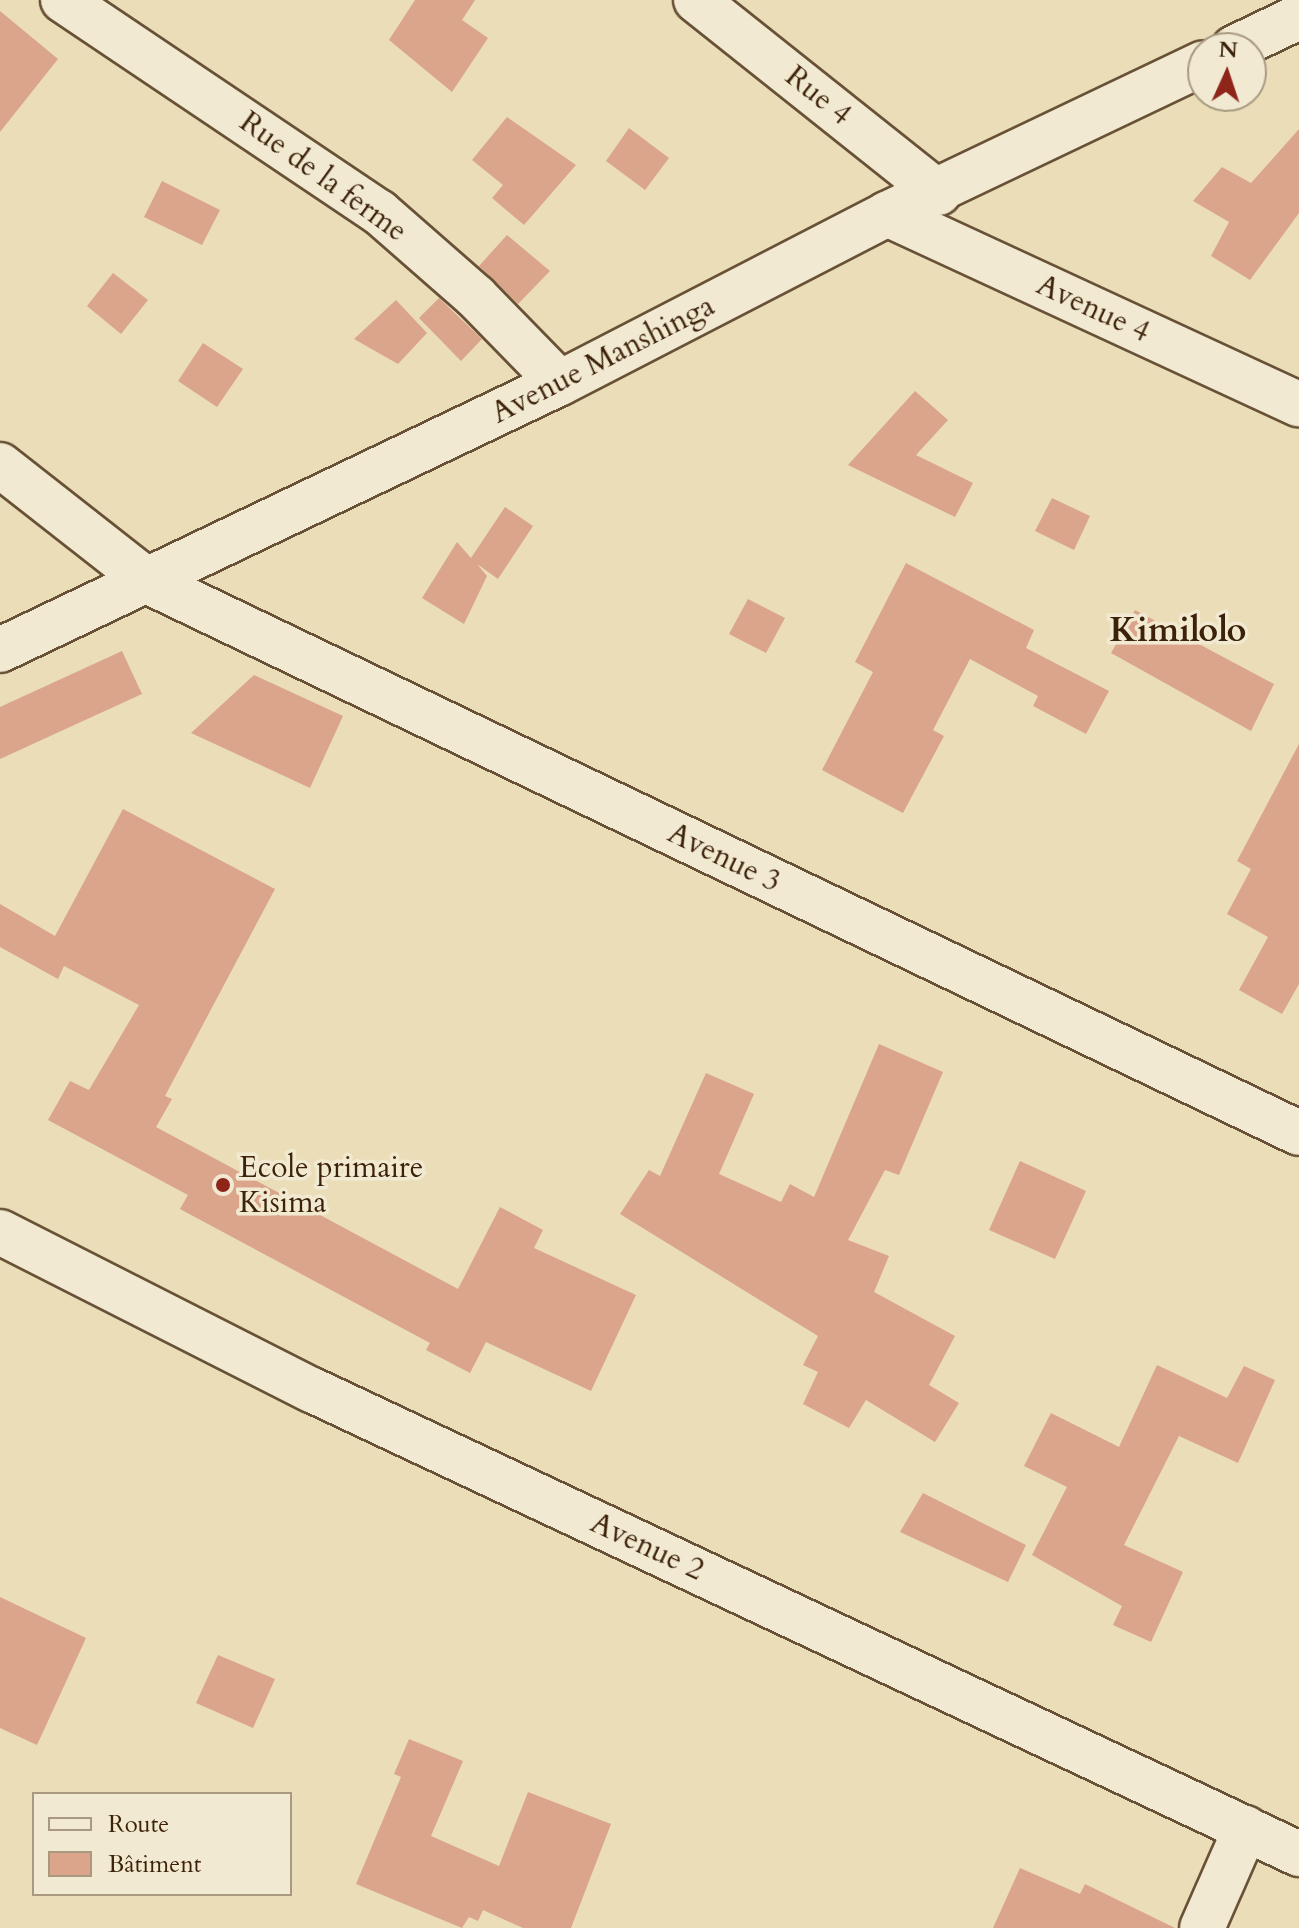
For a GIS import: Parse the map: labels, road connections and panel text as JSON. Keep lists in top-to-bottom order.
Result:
{
  "streets": {
    "street": [
      "Rue 4",
      "Rue de la ferme",
      "Avenue 4",
      "Avenue Manshinga",
      "Avenue 3",
      "Avenue 2"
    ]
  },
  "crossings": [
    ["Rue 4", "Avenue Manshinga"],
    ["Rue de la ferme", "Avenue Manshinga"],
    ["Avenue 4", "Avenue Manshinga"],
    ["Avenue Manshinga", "Avenue 3"]
  ],
  "districts": ["Kimilolo"],
  "places": ["Ecole primaire Kisima"],
  "legend": ["Route", "Bâtiment"],
  "north": "top"
}
